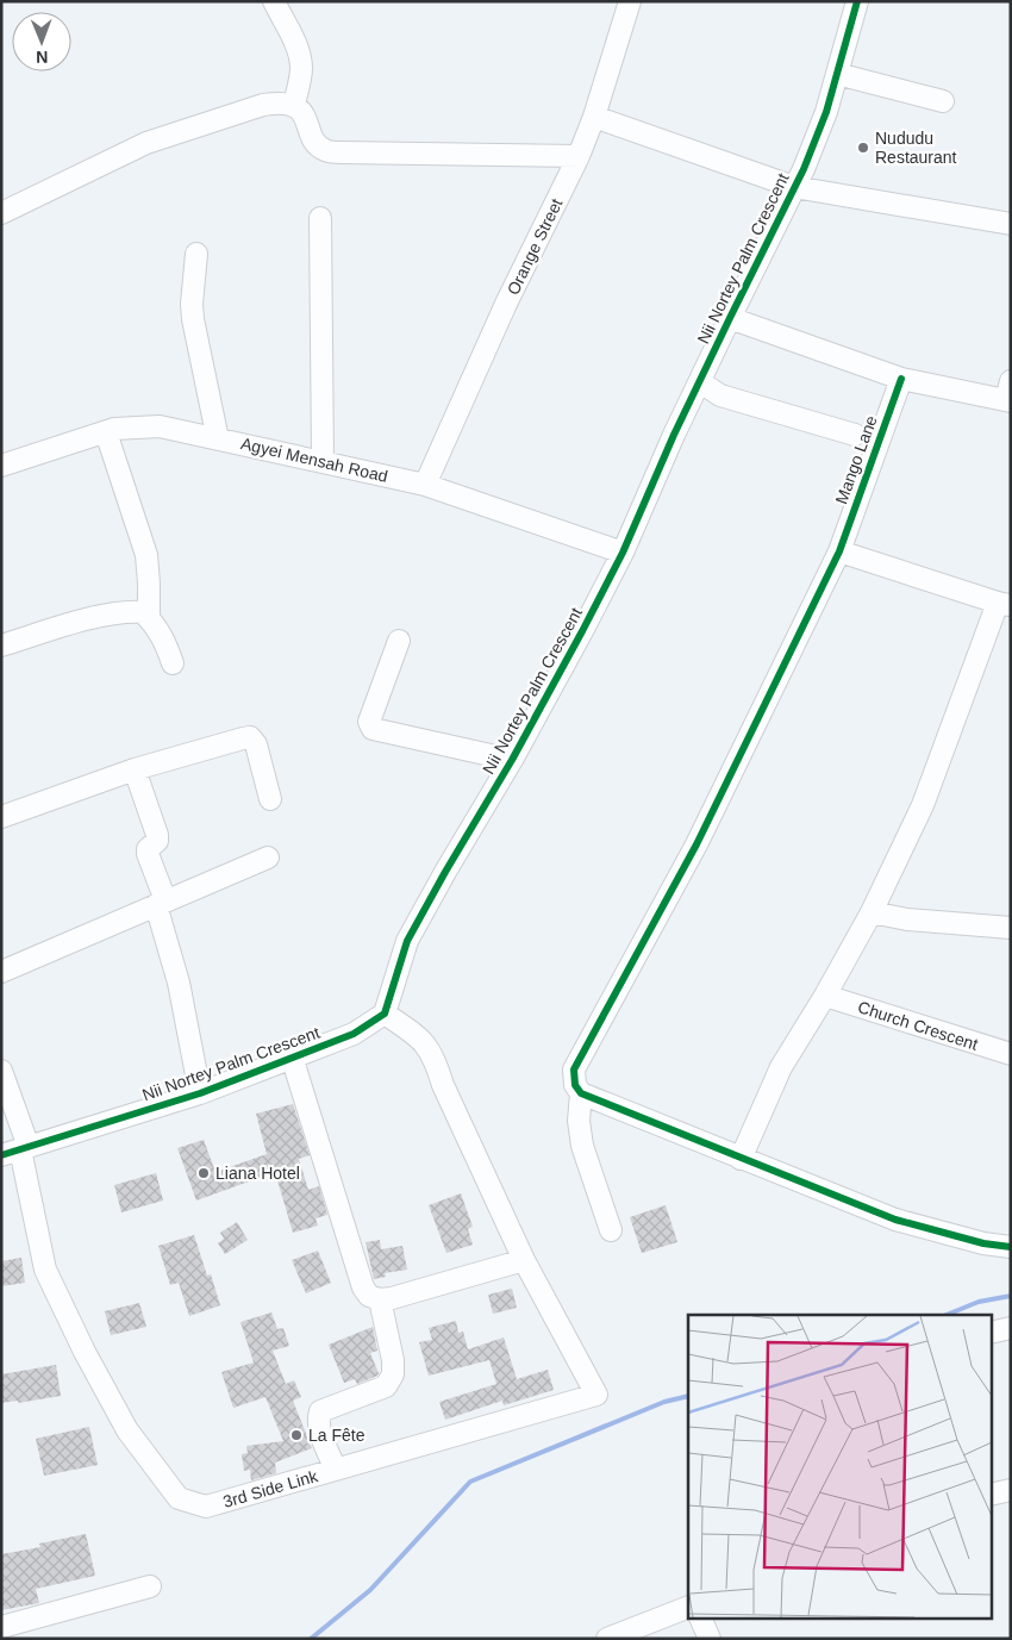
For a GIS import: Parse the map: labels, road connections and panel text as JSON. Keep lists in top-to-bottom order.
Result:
{
  "streets": {
    "street": [
      "Orange Street",
      "Nii Nortey Palm Crescent",
      "Agyei Mensah Road",
      "Mango Lane",
      "Church Crescent",
      "3rd Side Link"
    ]
  },
  "crossings": [
    ["Orange Street", "Agyei Mensah Road"],
    ["Nii Nortey Palm Crescent", "Agyei Mensah Road"],
    ["Nii Nortey Palm Crescent", "3rd Side Link"]
  ],
  "places": ["Nududu Restaurant", "Liana Hotel", "La Fête"],
  "north": "bottom"
}
